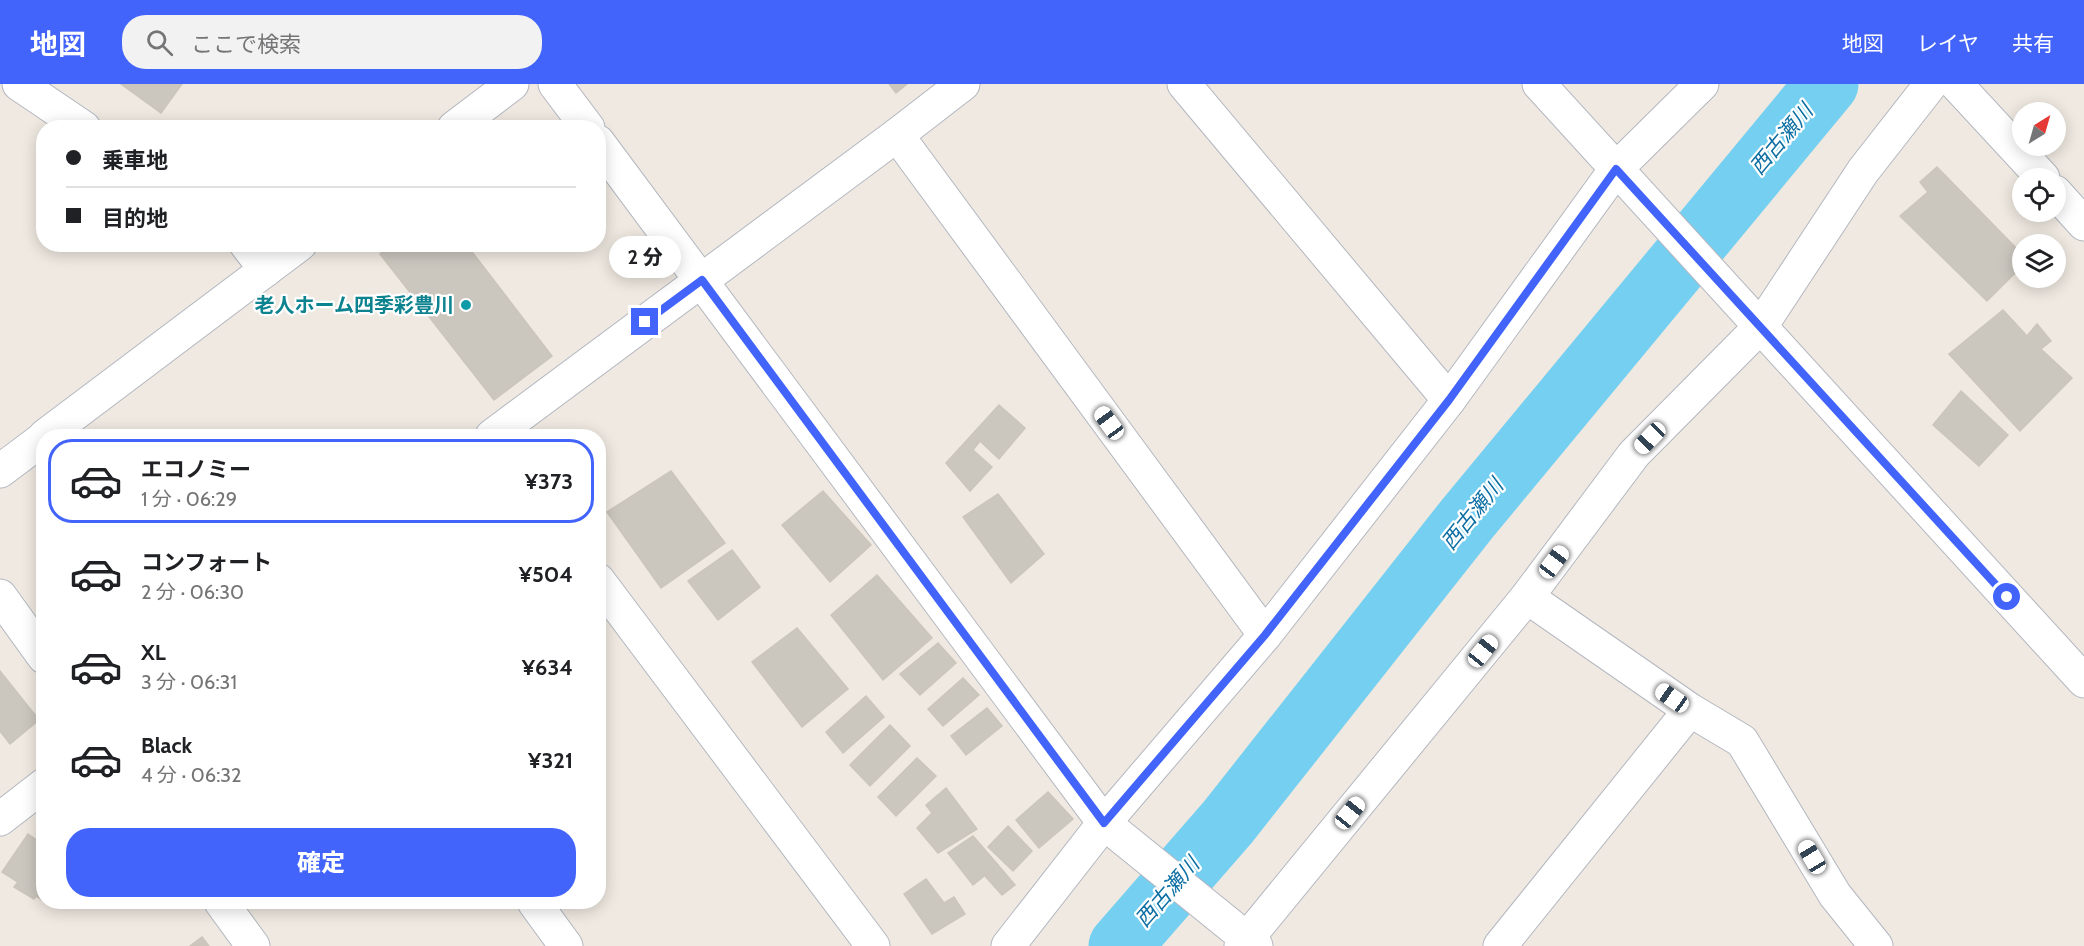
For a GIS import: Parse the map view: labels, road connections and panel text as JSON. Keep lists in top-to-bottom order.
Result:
{
  "water": ["西古瀬川"],
  "places": ["老人ホーム四季彩豊川"],
  "north": "top right",
  "page": {
    "header": "地図",
    "search": "ここで検索",
    "nav": ["地図", "レイヤ", "共有"],
    "banner": ["乗車地", "目的地"],
    "bubble": "2 分",
    "list": [
      {
        "name": "エコノミー",
        "note": "1 分 · 06:29",
        "value": "¥373"
      },
      {
        "name": "コンフォート",
        "note": "2 分 · 06:30",
        "value": "¥504"
      },
      {
        "name": "XL",
        "note": "3 分 · 06:31",
        "value": "¥634"
      },
      {
        "name": "Black",
        "note": "4 分 · 06:32",
        "value": "¥321"
      }
    ],
    "buttons": "確定"
  }
}
